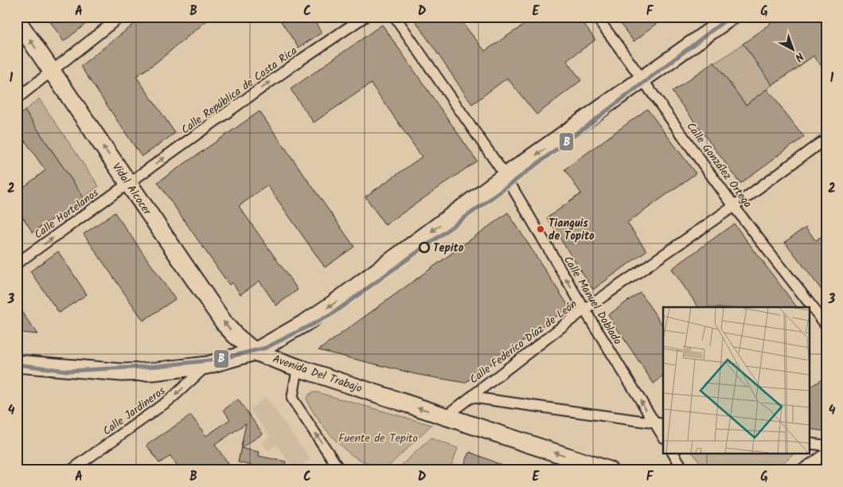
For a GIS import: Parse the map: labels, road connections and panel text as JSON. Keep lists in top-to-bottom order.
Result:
{
  "streets": {
    "main road": ["Vidal Alcocer", "Avenida Del Trabajo"],
    "street": [
      "Calle República de Costa Rica",
      "Calle González Ortega",
      "Calle Hortelanos",
      "Calle Manuel Doblado",
      "Calle Federico Díaz de León",
      "Calle Jardineros"
    ]
  },
  "crossings": [
    ["Calle República de Costa Rica", "Vidal Alcocer"],
    ["Calle República de Costa Rica", "Calle Hortelanos"],
    ["Calle González Ortega", "Calle Federico Díaz de León"],
    ["Vidal Alcocer", "Calle Hortelanos"],
    ["Vidal Alcocer", "Avenida Del Trabajo"],
    ["Calle Manuel Doblado", "Calle Federico Díaz de León"],
    ["Calle Federico Díaz de León", "Avenida Del Trabajo"]
  ],
  "one_way": [
    "Calle República de Costa Rica",
    "Vidal Alcocer",
    "Calle Hortelanos",
    "Calle Manuel Doblado",
    "Avenida Del Trabajo",
    "Calle Jardineros"
  ],
  "parks": ["Fuente de Tepito"],
  "places": ["Tianguis de Topito", "Tepito"],
  "lines": ["transit line B"],
  "north": "bottom right",
  "grid": {
    "columns": [
      "A",
      "B",
      "C",
      "D",
      "E",
      "F",
      "G"
    ],
    "rows": [
      "1",
      "2",
      "3",
      "4"
    ]
  }
}
